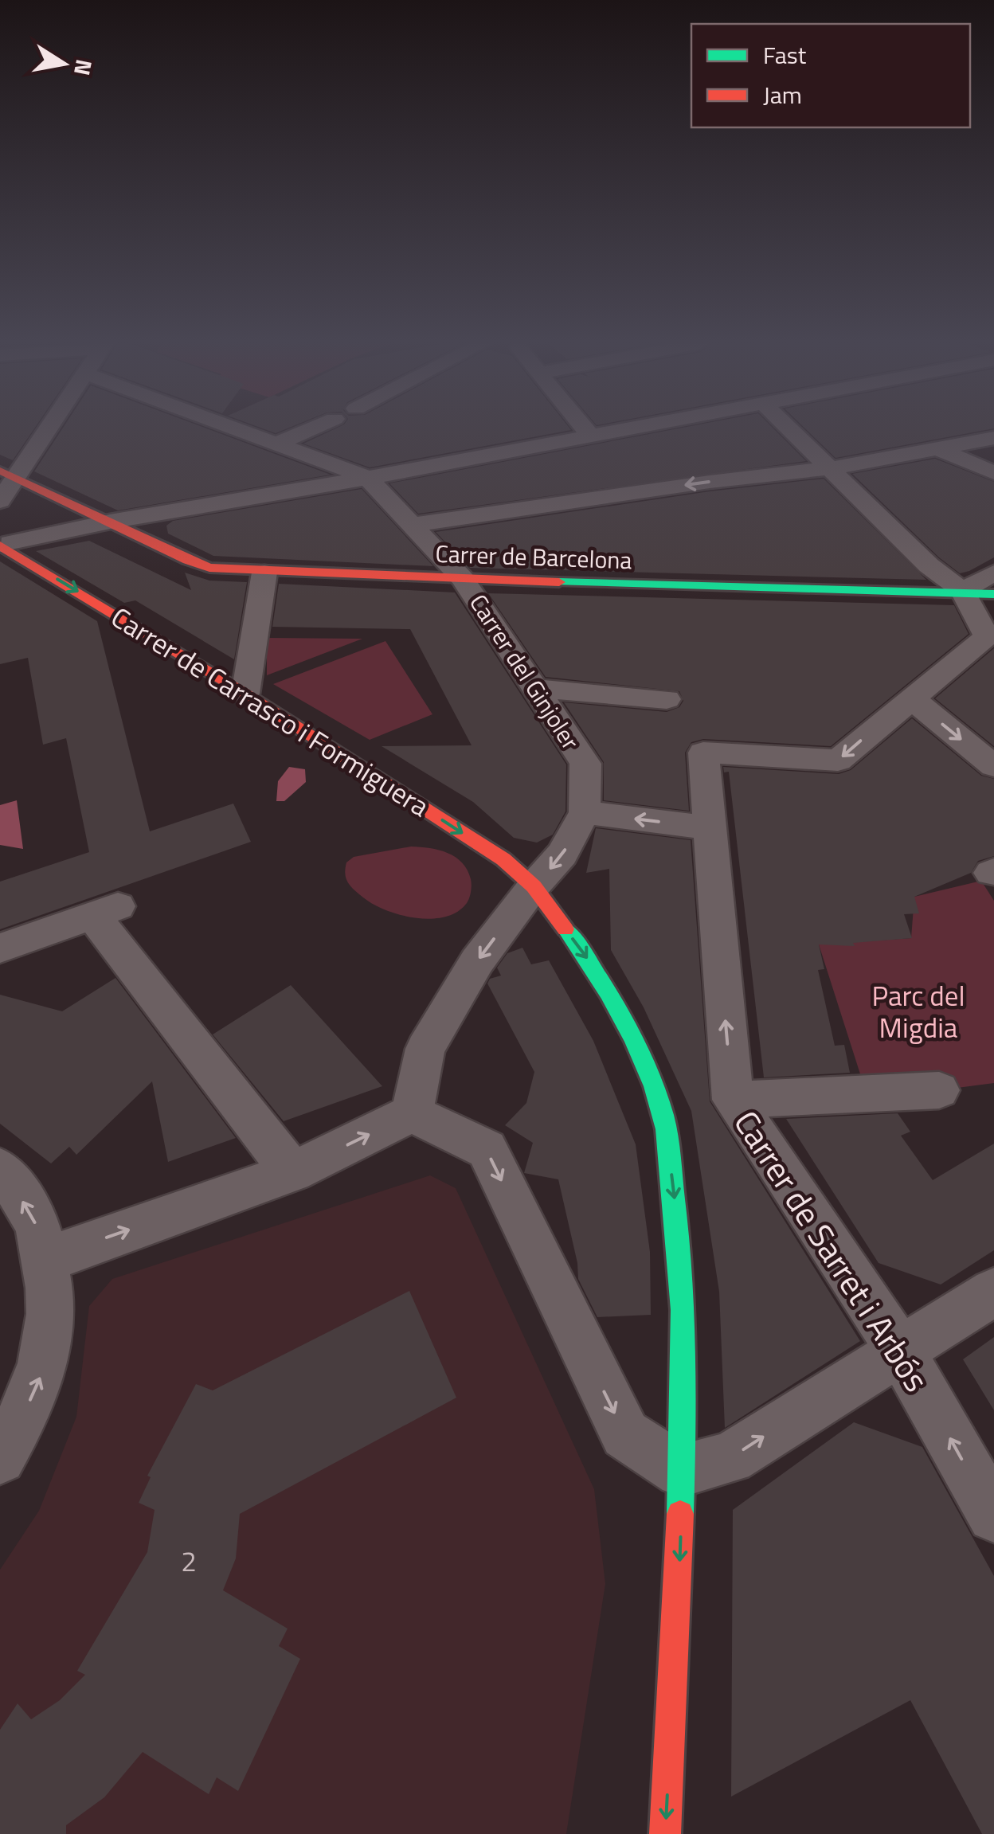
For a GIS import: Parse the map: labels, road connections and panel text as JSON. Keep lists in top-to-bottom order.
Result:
{
  "streets": {
    "street": [
      "Carrer de Barcelona",
      "Carrer del Ginjoler",
      "Carrer de Carrasco i Formiguera",
      "Carrer de Sarret i Arbós"
    ]
  },
  "crossings": [
    ["Carrer de Barcelona", "Carrer del Ginjoler"],
    ["Carrer del Ginjoler", "Carrer de Carrasco i Formiguera"]
  ],
  "one_way": ["Carrer de Carrasco i Formiguera"],
  "parks": ["Parc del Migdia"],
  "house_numbers": ["2"],
  "legend": ["Fast", "Jam"],
  "north": "right"
}
